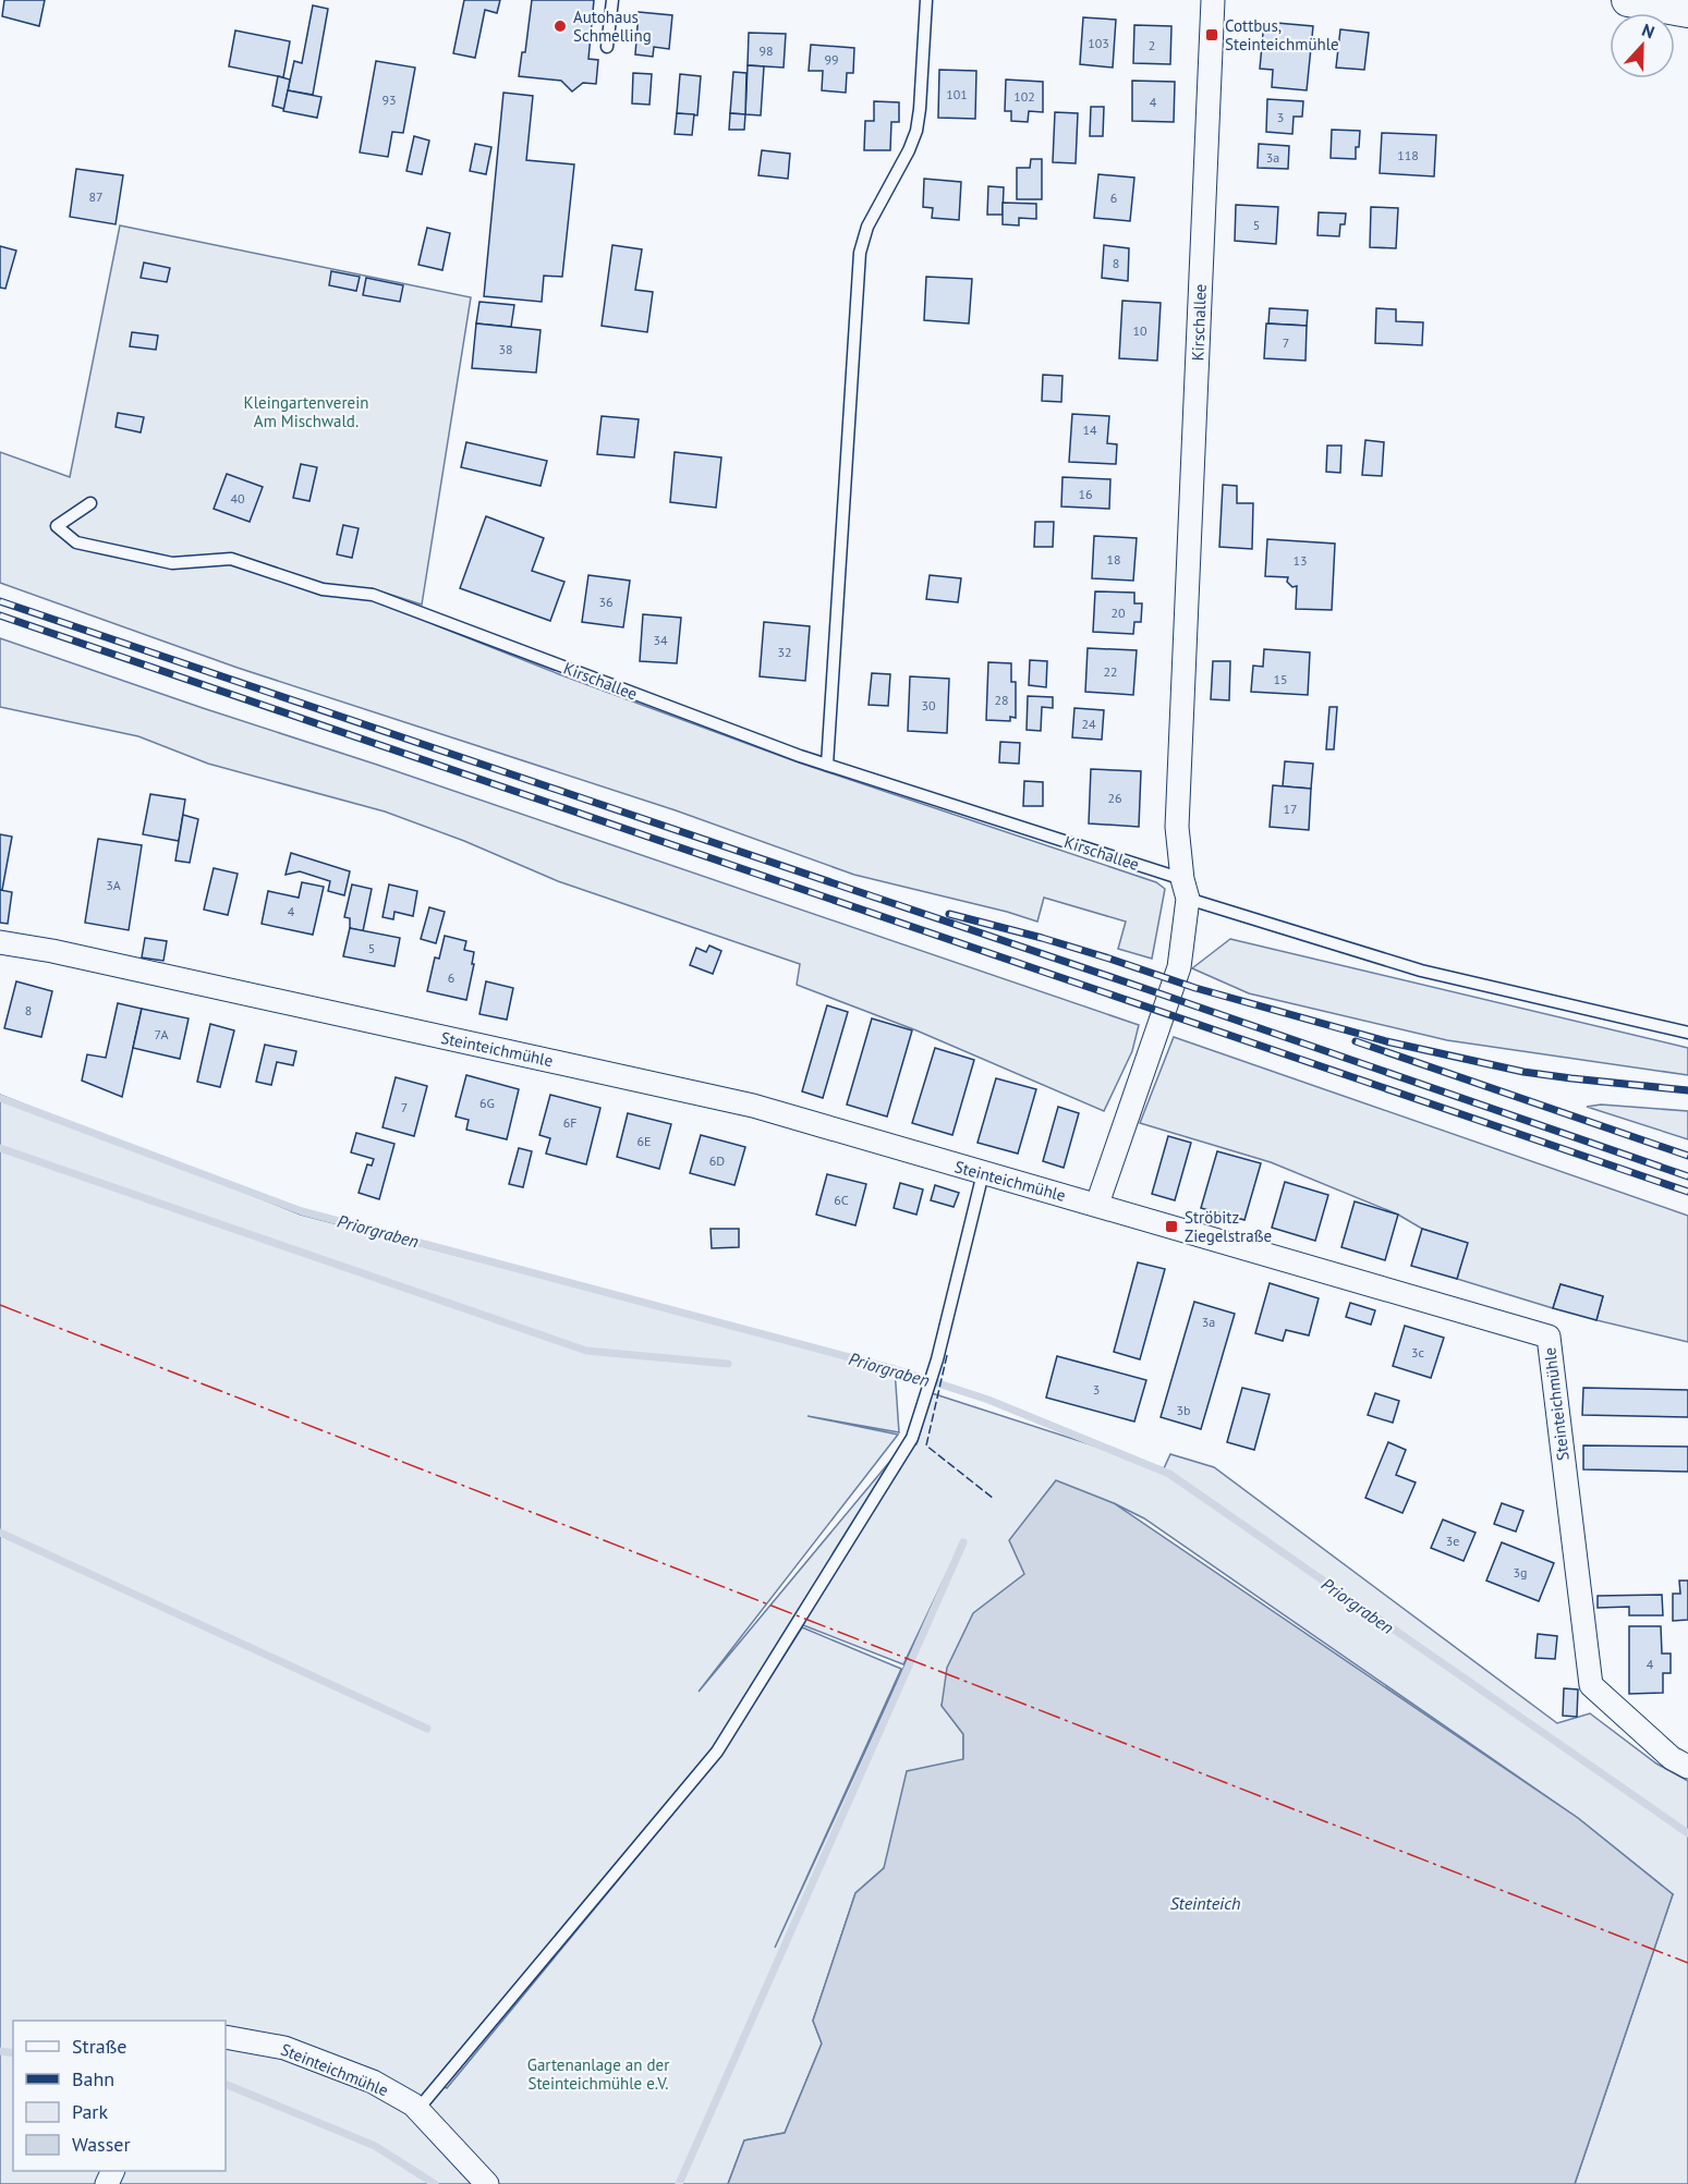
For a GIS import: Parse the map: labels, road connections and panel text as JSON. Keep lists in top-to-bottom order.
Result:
{
  "streets": {
    "street": ["Kirschallee", "Steinteichmühle"]
  },
  "crossings": [
    ["Kirschallee", "Steinteichmühle"]
  ],
  "water": ["Priorgraben", "Steinteich"],
  "parks": ["Kleingartenverein Am Mischwald.", "Gartenanlage an der Steinteichmühle e.V."],
  "places": {
    "other": ["Autohaus Schmelling"],
    "transit": ["Cottbus, Steinteichmühle", "Ströbitz Ziegelstraße"]
  },
  "house_numbers": [
    "103",
    "2",
    "98",
    "99",
    "101",
    "102",
    "93",
    "4",
    "3",
    "118",
    "3a",
    "87",
    "6",
    "5",
    "8",
    "10",
    "7",
    "38",
    "14",
    "16",
    "40",
    "18",
    "13",
    "36",
    "20",
    "34",
    "32",
    "22",
    "15",
    "28",
    "30",
    "24",
    "26",
    "17",
    "3A",
    "4",
    "5",
    "6",
    "8",
    "7A",
    "6G",
    "7",
    "6F",
    "6E",
    "6D",
    "6C",
    "3a",
    "3c",
    "3",
    "3b",
    "3e",
    "3g",
    "4"
  ],
  "legend": [
    "Straße",
    "Bahn",
    "Park",
    "Wasser"
  ],
  "north": "top"
}
